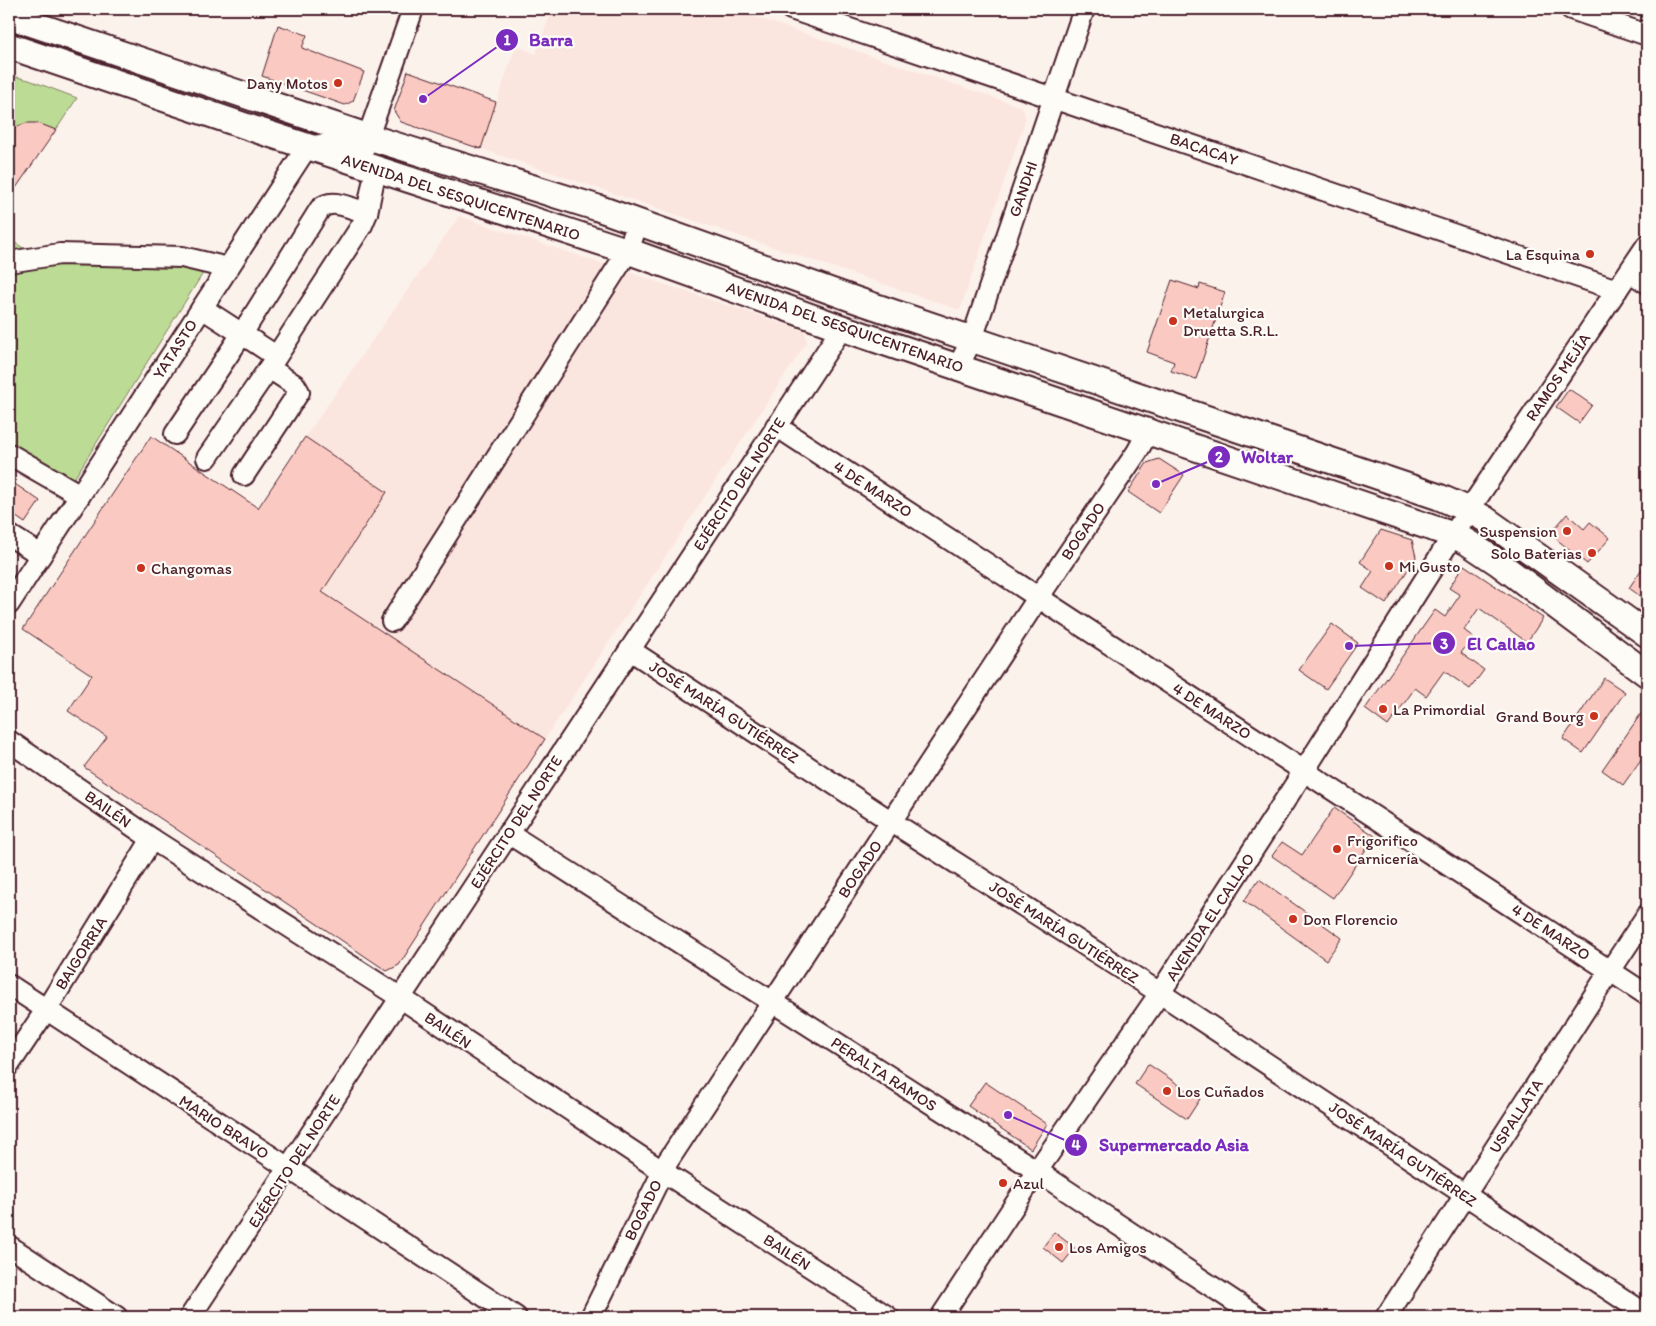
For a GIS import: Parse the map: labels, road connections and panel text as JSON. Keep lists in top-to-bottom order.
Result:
{
  "streets": {
    "main road": ["AVENIDA DEL SESQUICENTENARIO"],
    "street": [
      "BACACAY",
      "GANDHI",
      "YATASTO",
      "RAMOS MEJÍA",
      "EJÉRCITO DEL NORTE",
      "4 DE MARZO",
      "BOGADO",
      "JOSÉ MARÍA GUTIÉRREZ",
      "BAILÉN",
      "AVENIDA EL CALLAO",
      "BAIGORRIA",
      "PERALTA RAMOS",
      "USPALLATA",
      "MARIO BRAVO"
    ]
  },
  "crossings": [
    ["BACACAY", "GANDHI"],
    ["BACACAY", "RAMOS MEJÍA"],
    ["GANDHI", "AVENIDA DEL SESQUICENTENARIO"],
    ["AVENIDA DEL SESQUICENTENARIO", "YATASTO"],
    ["AVENIDA DEL SESQUICENTENARIO", "RAMOS MEJÍA"],
    ["AVENIDA DEL SESQUICENTENARIO", "EJÉRCITO DEL NORTE"],
    ["AVENIDA DEL SESQUICENTENARIO", "BOGADO"],
    ["AVENIDA DEL SESQUICENTENARIO", "AVENIDA EL CALLAO"],
    ["RAMOS MEJÍA", "AVENIDA EL CALLAO"],
    ["EJÉRCITO DEL NORTE", "4 DE MARZO"],
    ["EJÉRCITO DEL NORTE", "JOSÉ MARÍA GUTIÉRREZ"],
    ["EJÉRCITO DEL NORTE", "BAILÉN"],
    ["EJÉRCITO DEL NORTE", "PERALTA RAMOS"],
    ["EJÉRCITO DEL NORTE", "MARIO BRAVO"],
    ["4 DE MARZO", "BOGADO"],
    ["4 DE MARZO", "AVENIDA EL CALLAO"],
    ["4 DE MARZO", "USPALLATA"],
    ["BOGADO", "JOSÉ MARÍA GUTIÉRREZ"],
    ["BOGADO", "BAILÉN"],
    ["BOGADO", "PERALTA RAMOS"],
    ["JOSÉ MARÍA GUTIÉRREZ", "AVENIDA EL CALLAO"],
    ["JOSÉ MARÍA GUTIÉRREZ", "USPALLATA"],
    ["BAILÉN", "BAIGORRIA"],
    ["AVENIDA EL CALLAO", "PERALTA RAMOS"],
    ["BAIGORRIA", "MARIO BRAVO"]
  ],
  "places": [
    "Dany Motos",
    "Barra",
    "La Esquina",
    "Metalurgica Druetta S.R.L.",
    "Woltar",
    "Suspension",
    "Solo Baterias",
    "Mi Gusto",
    "Changomas",
    "El Callao",
    "La Primordial",
    "Grand Bourg",
    "Frigorifico Carnicería",
    "Don Florencio",
    "Los Cuñados",
    "Supermercado Asia",
    "Azul",
    "Los Amigos"
  ]
}
